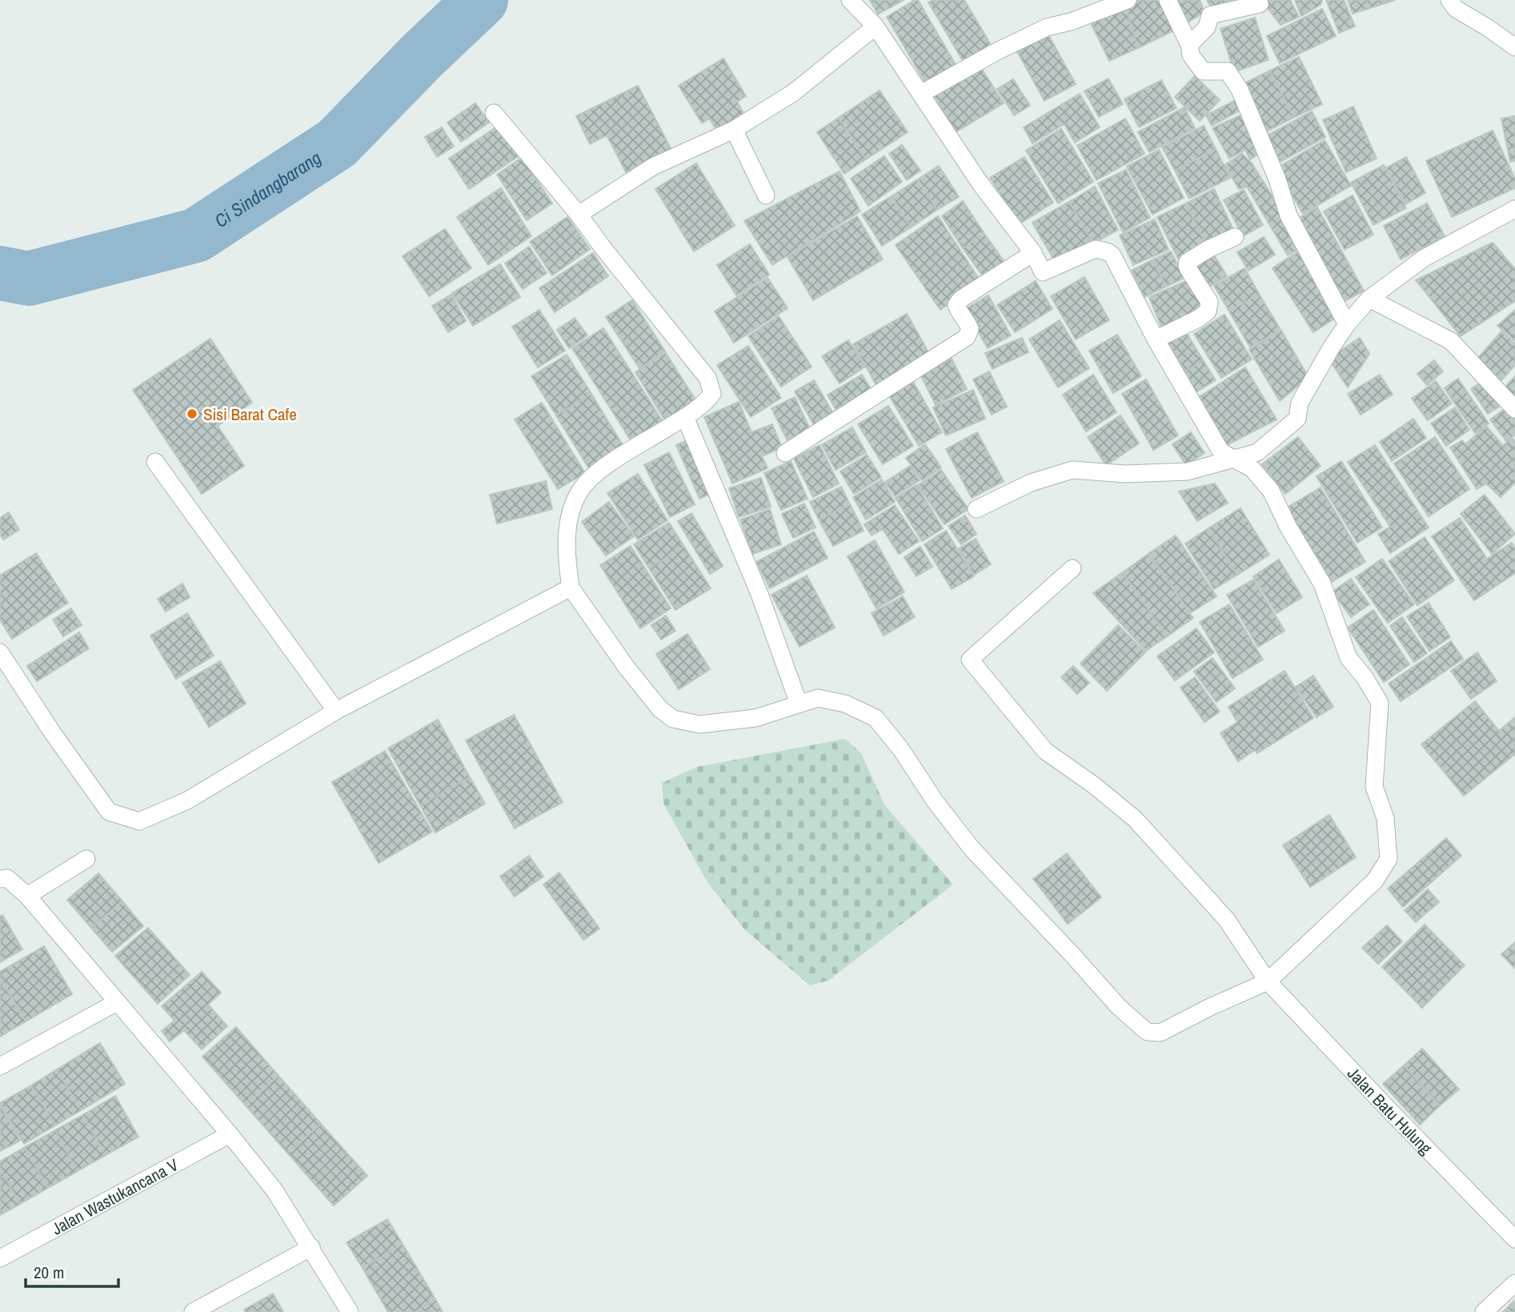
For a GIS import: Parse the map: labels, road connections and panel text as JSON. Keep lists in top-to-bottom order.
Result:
{
  "streets": {
    "street": ["Jalan Batu Hulung", "Jalan Wastukancana V"]
  },
  "water": ["Ci Sindangbarang"],
  "places": ["Sisi Barat Cafe"],
  "scale_bar": "20 m"
}
